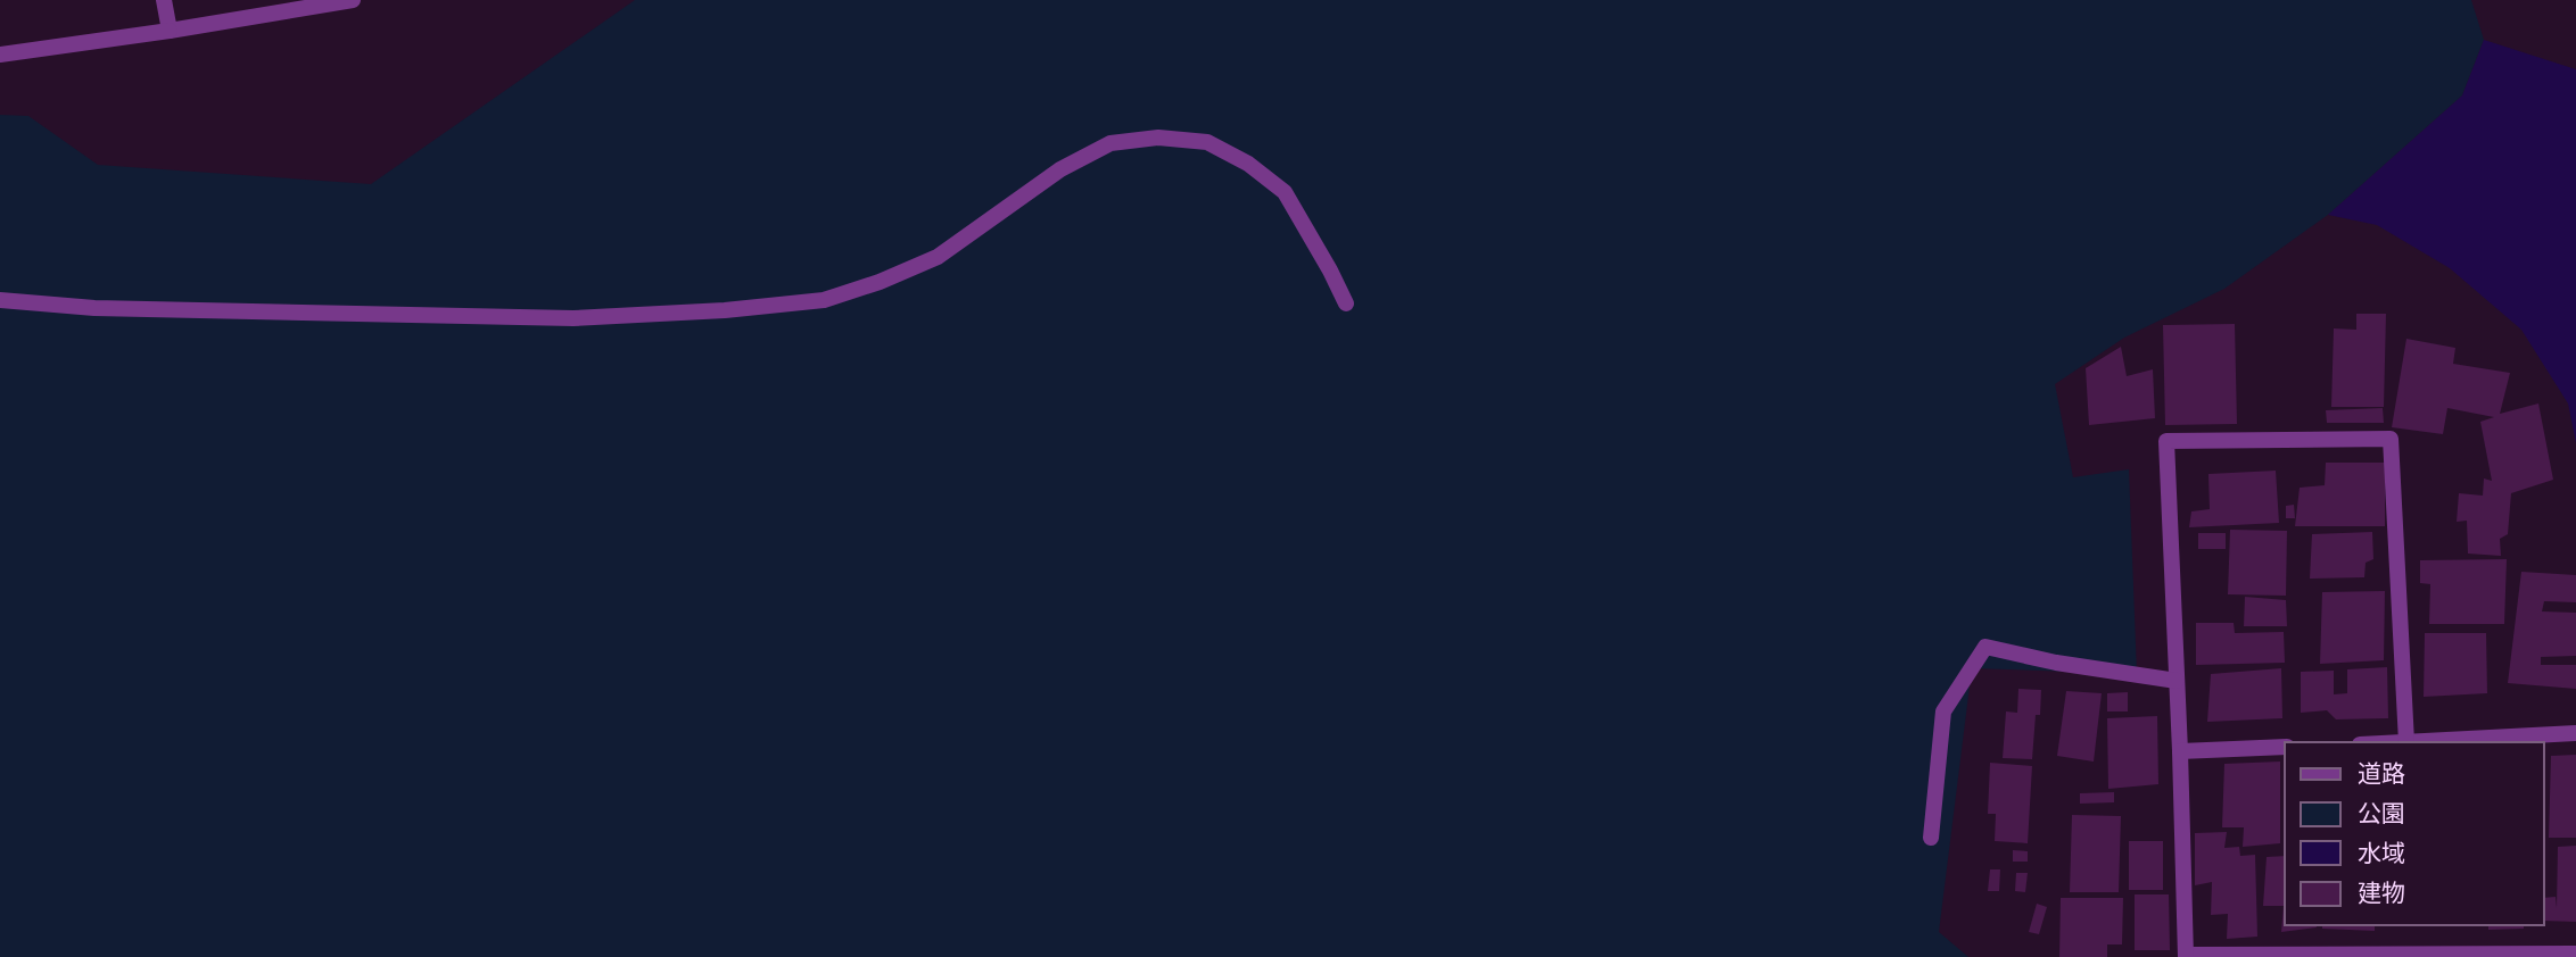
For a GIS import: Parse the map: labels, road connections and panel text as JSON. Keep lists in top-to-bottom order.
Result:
{
  "legend": [
    "道路",
    "公園",
    "水域",
    "建物"
  ]
}
